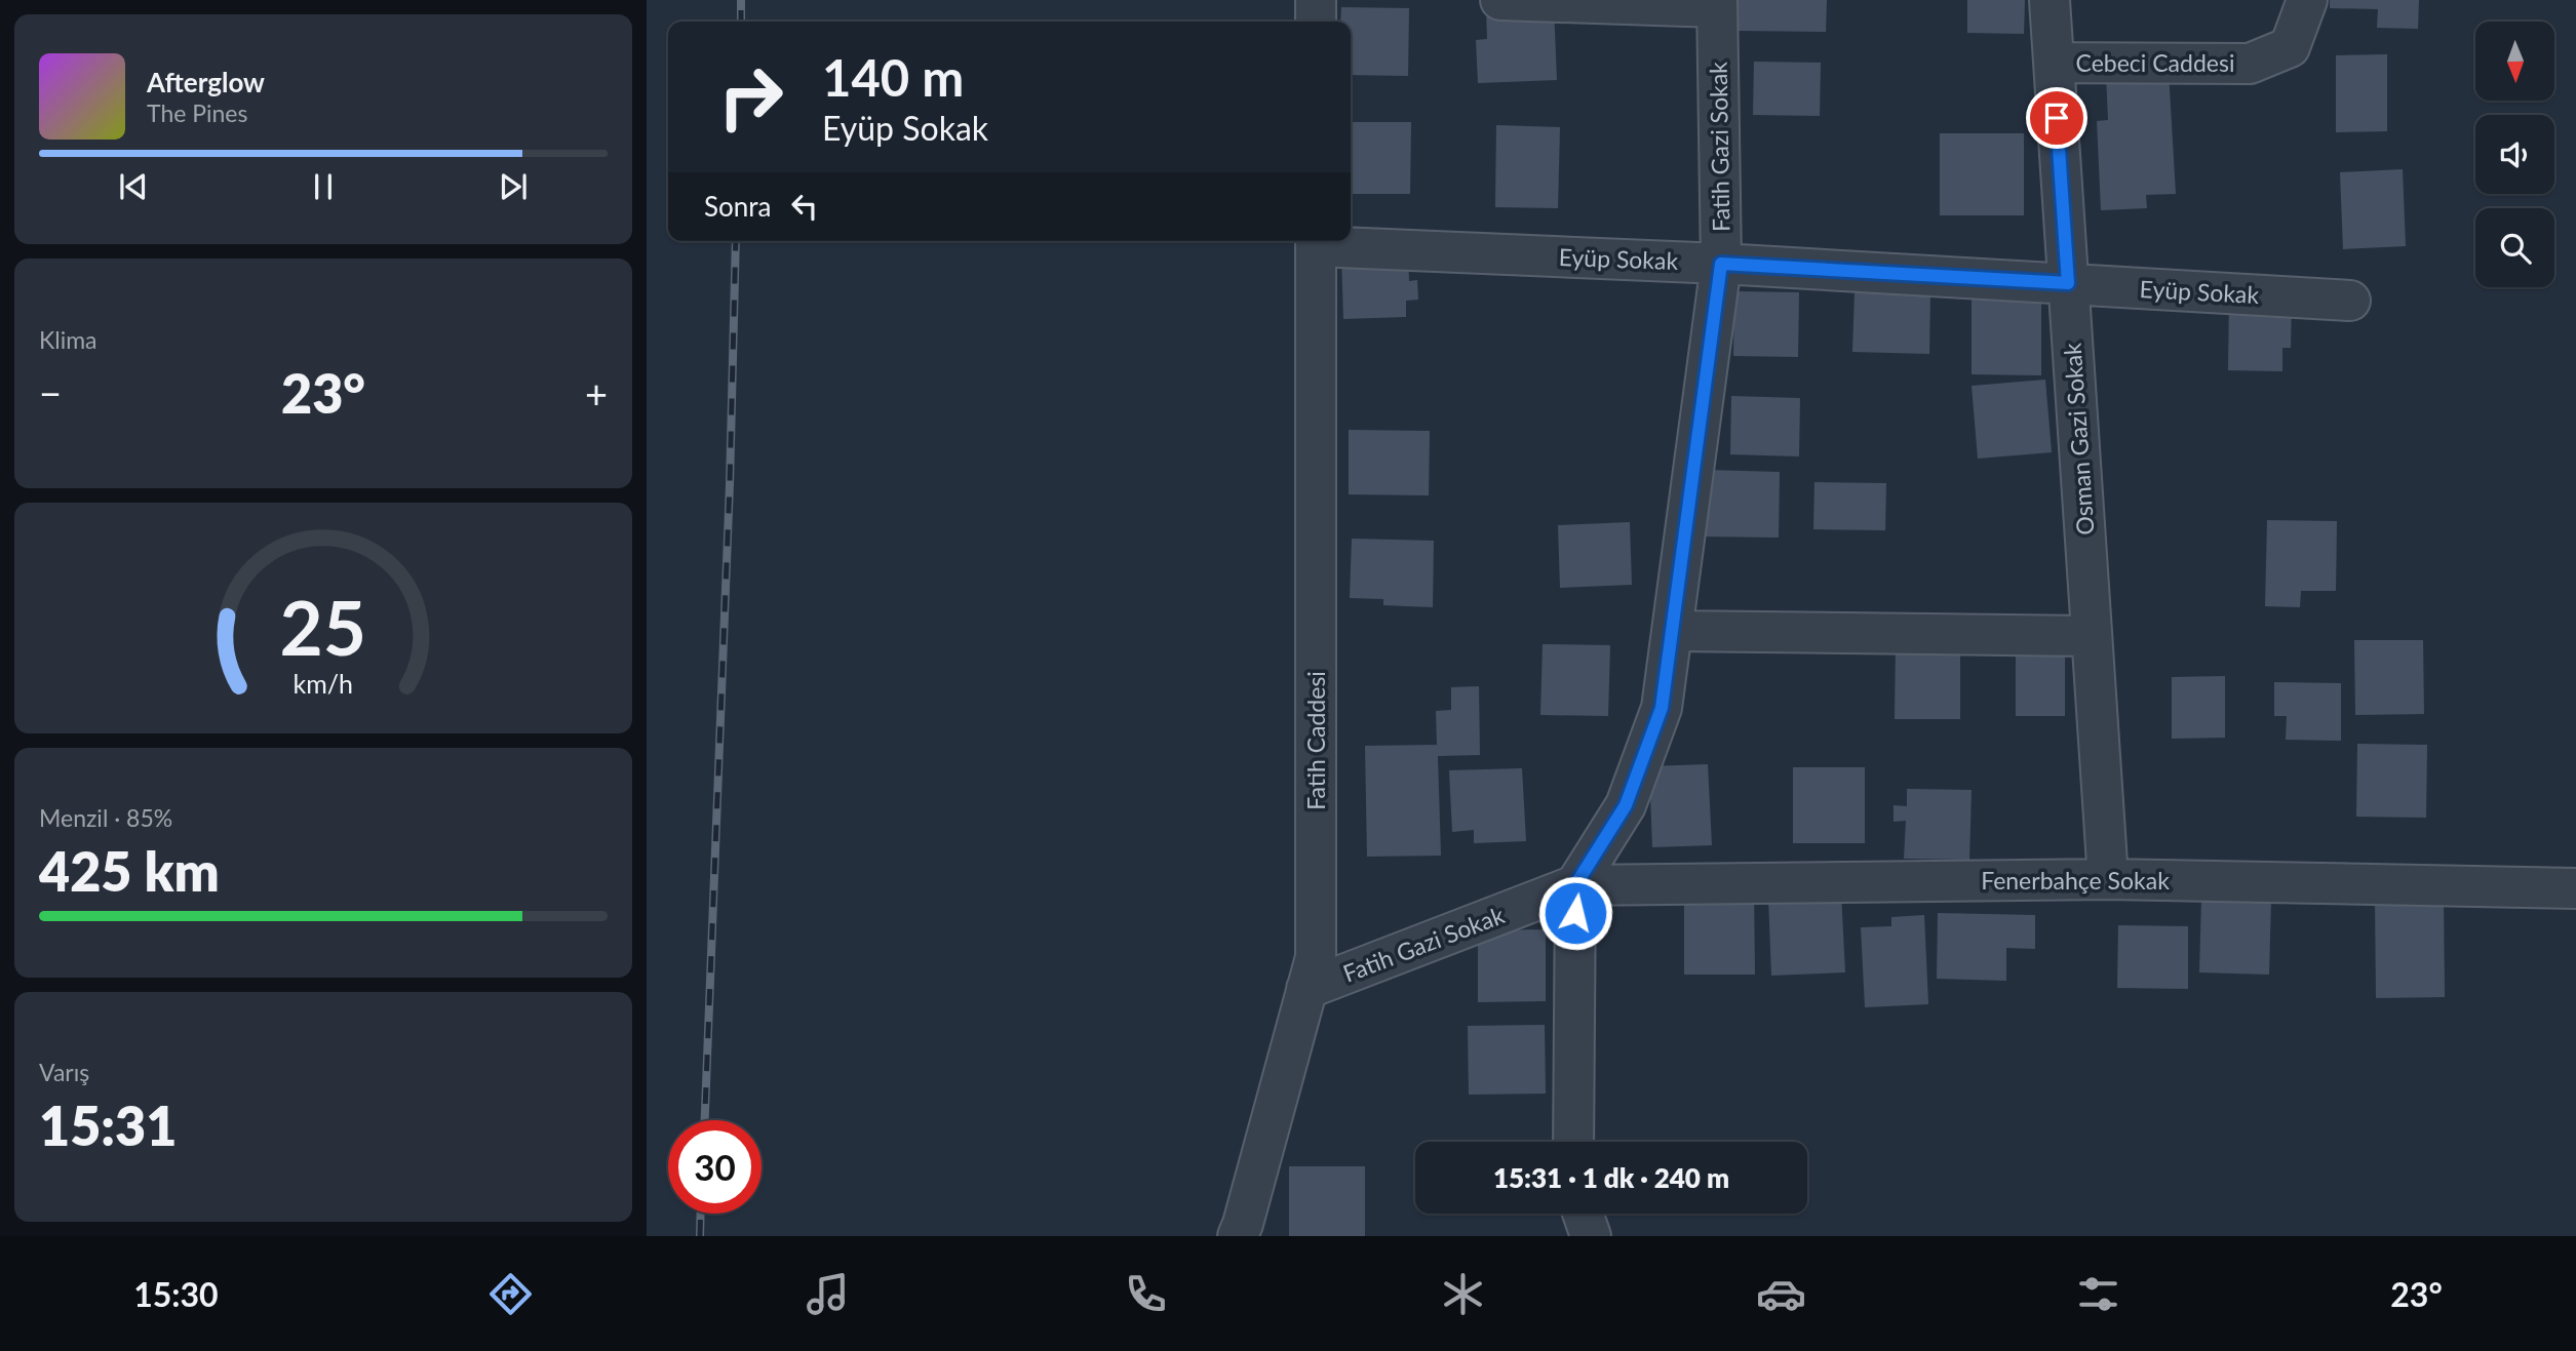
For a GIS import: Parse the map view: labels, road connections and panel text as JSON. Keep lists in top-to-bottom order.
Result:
{
  "streets": {
    "street": [
      "Cebeci Caddesi",
      "Fatih Gazi Sokak",
      "Eyüp Sokak",
      "Osman Gazi Sokak",
      "Fatih Caddesi",
      "Fenerbahçe Sokak"
    ]
  },
  "crossings": [
    ["Cebeci Caddesi", "Osman Gazi Sokak"],
    ["Fatih Gazi Sokak", "Eyüp Sokak"],
    ["Fatih Gazi Sokak", "Fatih Caddesi"],
    ["Fatih Gazi Sokak", "Fenerbahçe Sokak"],
    ["Eyüp Sokak", "Osman Gazi Sokak"],
    ["Osman Gazi Sokak", "Fenerbahçe Sokak"]
  ],
  "north": "bottom",
  "page": {
    "turn": ["140 m", "Eyüp Sokak"],
    "song": ["Afterglow", "The Pines"],
    "then": "Sonra",
    "tile": [
      "Klima",
      ["Menzil · 85%", "425 km"],
      ["Varış", "15:31"]
    ],
    "heat": ["−", "23°", "+"],
    "limit": "30",
    "trip": "15:31 · 1 dk · 240 m",
    "tabs": ["15:30", "23°"],
    "gauge": ["25", "km/h"]
  }
}
